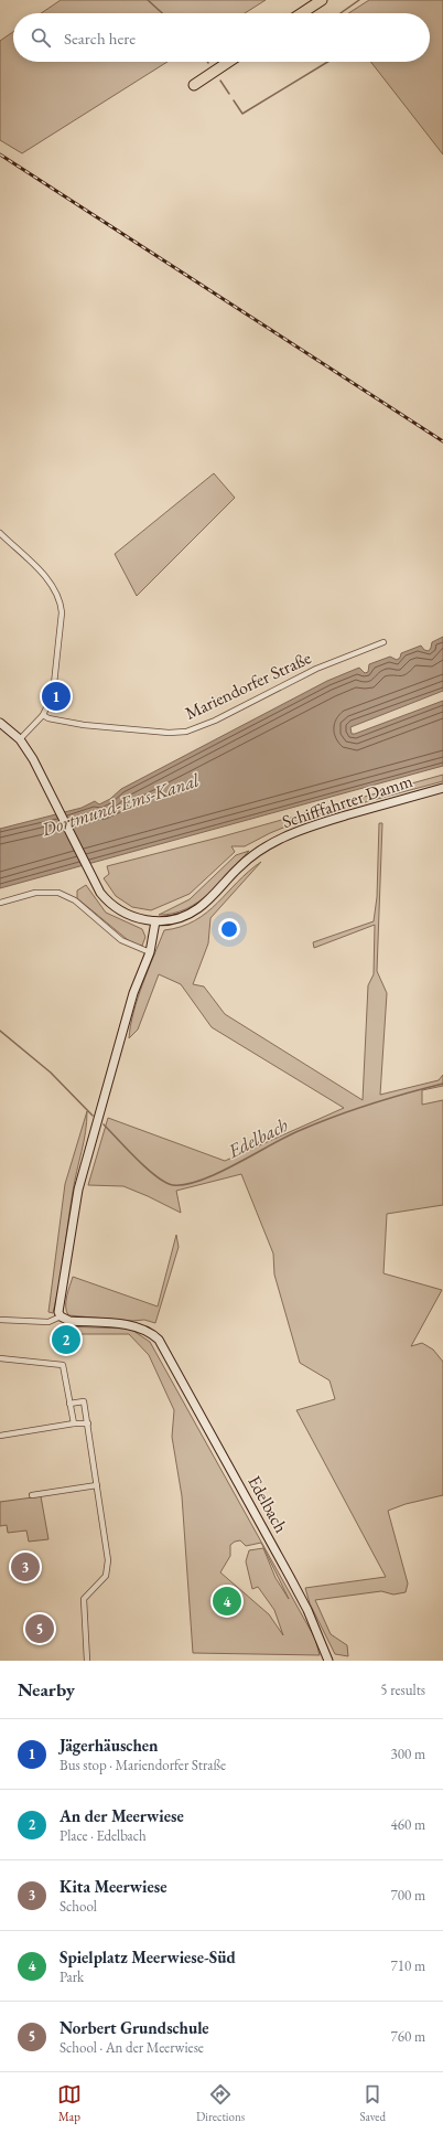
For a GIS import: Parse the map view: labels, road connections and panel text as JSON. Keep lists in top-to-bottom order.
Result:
{
  "streets": {
    "street": ["Mariendorfer Straße", "Schifffahrter Damm", "Edelbach"]
  },
  "water": ["Dortmund-Ems-Kanal", "Edelbach"],
  "page": {
    "search": "Search here",
    "pins": [
      "1",
      "2",
      "3",
      "4",
      "5"
    ],
    "heading": ["Nearby", "5 results"],
    "list": [
      {
        "mark": "1",
        "name": "Jägerhäuschen",
        "note": "Bus stop · Mariendorfer Straße",
        "value": "300 m"
      },
      {
        "mark": "2",
        "name": "An der Meerwiese",
        "note": "Place · Edelbach",
        "value": "460 m"
      },
      {
        "mark": "3",
        "name": "Kita Meerwiese",
        "note": "School",
        "value": "700 m"
      },
      {
        "mark": "4",
        "name": "Spielplatz Meerwiese-Süd",
        "note": "Park",
        "value": "710 m"
      },
      {
        "mark": "5",
        "name": "Norbert Grundschule",
        "note": "School · An der Meerwiese",
        "value": "760 m"
      }
    ],
    "nav": ["Map", "Directions", "Saved"]
  }
}
